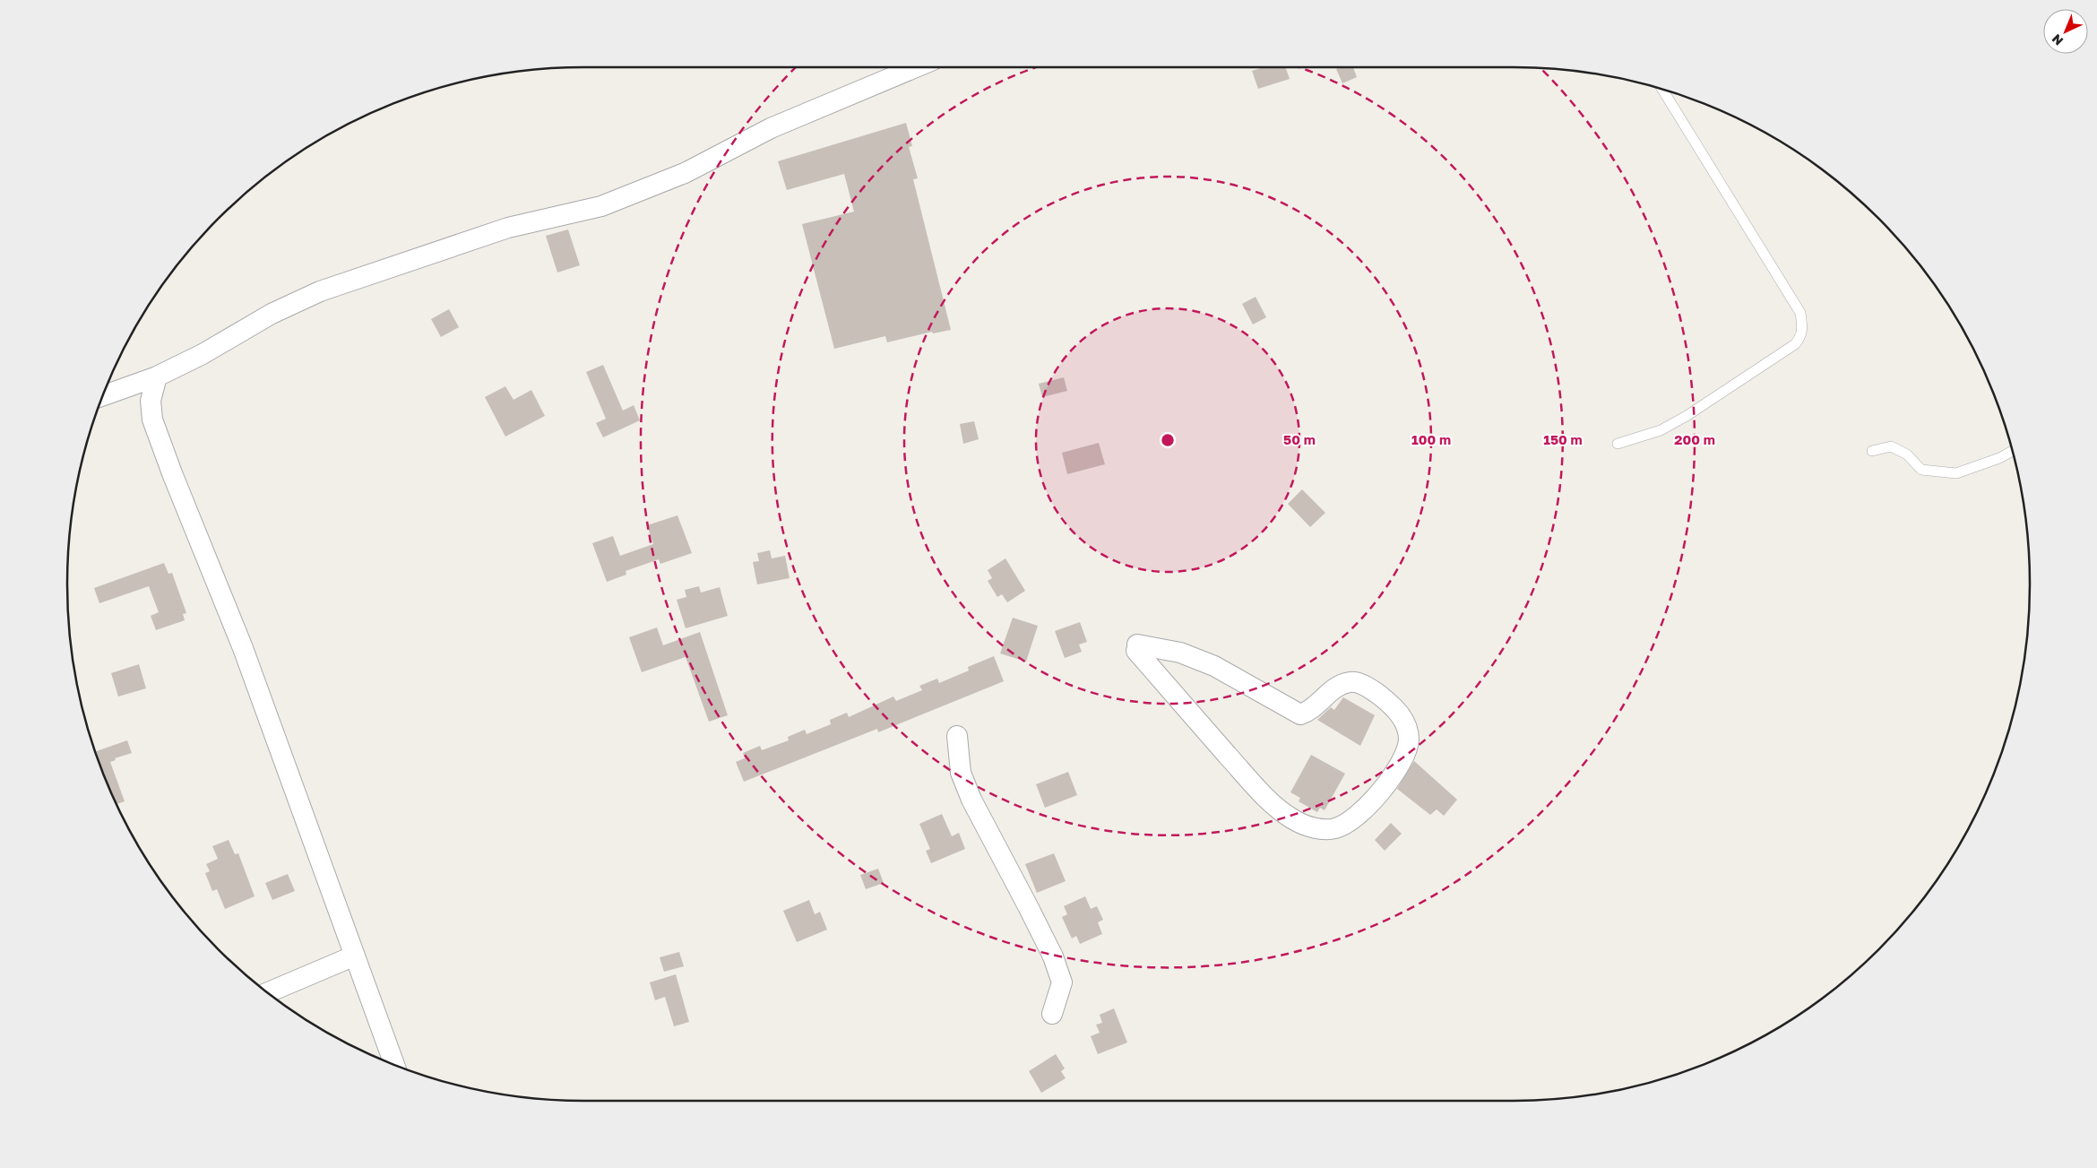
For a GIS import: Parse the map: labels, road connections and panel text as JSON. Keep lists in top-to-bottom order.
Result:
{
  "north": "bottom left",
  "rings": [
    "50 m",
    "100 m",
    "150 m",
    "200 m"
  ]
}
